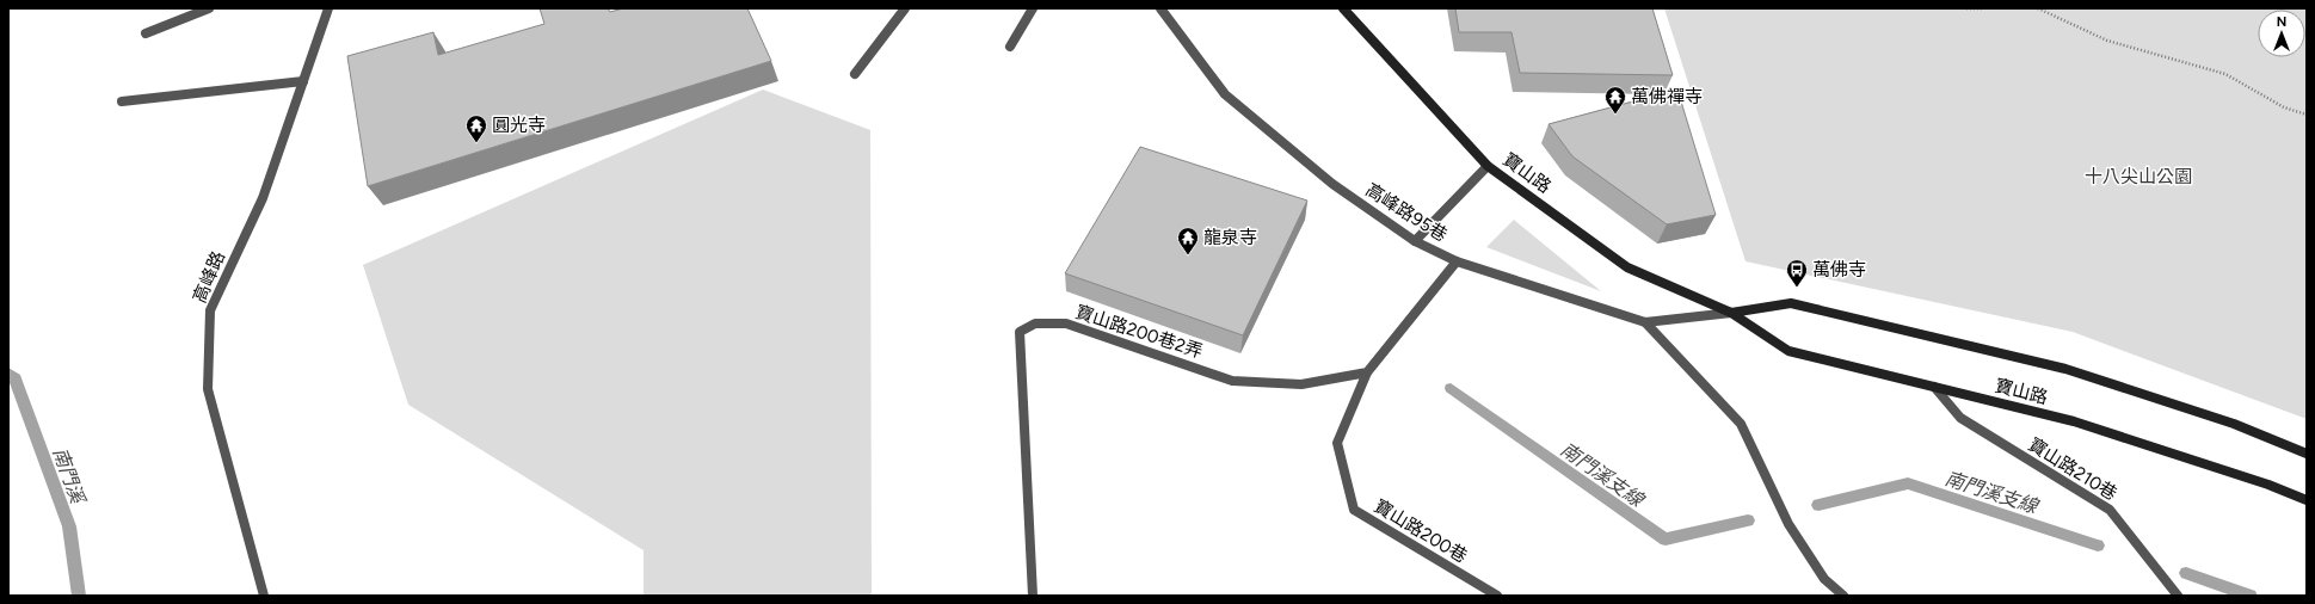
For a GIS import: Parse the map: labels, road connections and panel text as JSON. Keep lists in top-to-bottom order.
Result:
{
  "streets": {
    "street": [
      "寶山路",
      "高峰路95巷",
      "高峰路",
      "寶山路200巷2弄",
      "寶山路210巷",
      "寶山路200巷"
    ]
  },
  "crossings": [
    ["寶山路", "高峰路95巷"],
    ["寶山路", "寶山路210巷"],
    ["高峰路95巷", "寶山路200巷"],
    ["寶山路200巷2弄", "寶山路200巷"]
  ],
  "water": ["南門溪支線", "南門溪"],
  "parks": ["十八尖山公園"],
  "places": {
    "temple": ["萬佛禪寺", "圓光寺", "龍泉寺"],
    "bus stop": ["萬佛寺"]
  },
  "north": "top"
}
